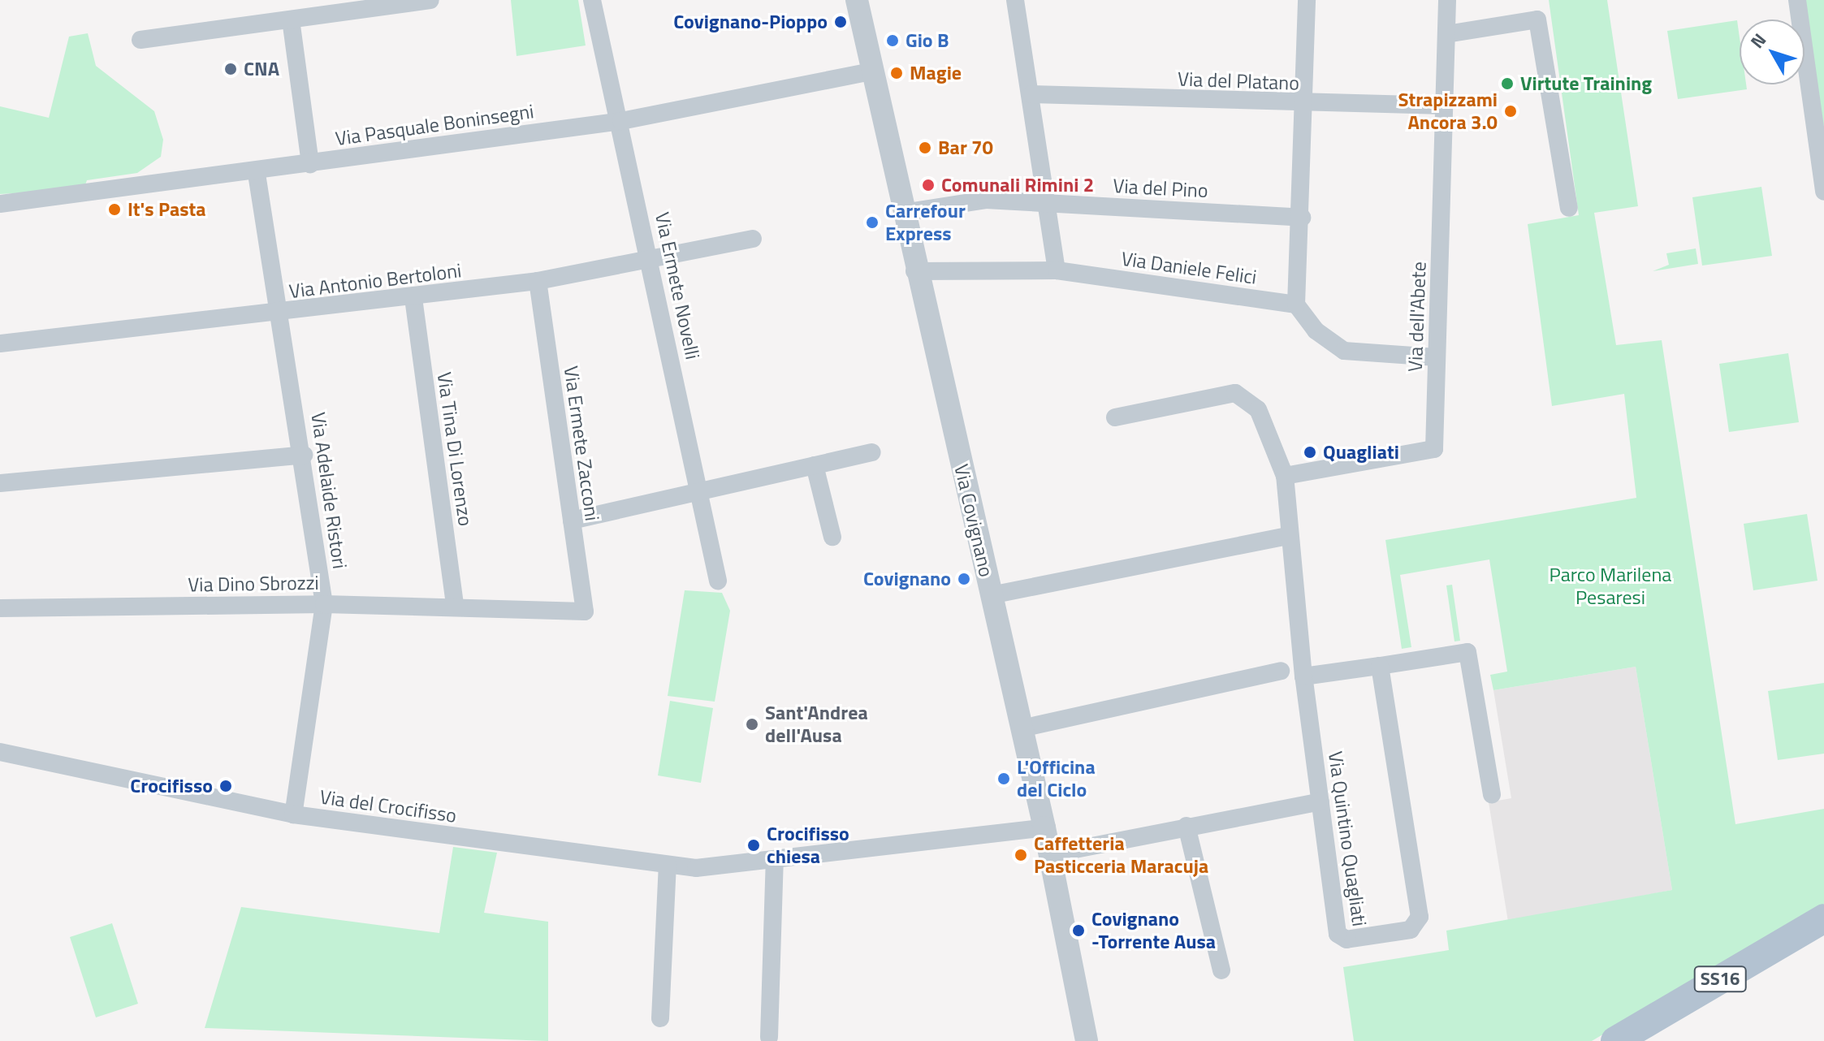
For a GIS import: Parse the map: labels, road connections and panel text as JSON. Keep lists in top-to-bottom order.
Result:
{
  "streets": {
    "main road": ["SS16"],
    "street": [
      "Via del Platano",
      "Via Pasquale Boninsegni",
      "Via del Pino",
      "Via Daniele Felici",
      "Via Antonio Bertoloni",
      "Via Ermete Novelli",
      "Via dell'Abete",
      "Via Ermete Zacconi",
      "Via Tina Di Lorenzo",
      "Via Adelaide Ristori",
      "Via Covignano",
      "Via Dino Sbrozzi",
      "Via del Crocifisso",
      "Via Quintino Quagliati"
    ]
  },
  "crossings": [
    ["Via del Platano", "Via dell'Abete"],
    ["Via Pasquale Boninsegni", "Via Ermete Novelli"],
    ["Via Pasquale Boninsegni", "Via Adelaide Ristori"],
    ["Via Pasquale Boninsegni", "Via Covignano"],
    ["Via del Pino", "Via Covignano"],
    ["Via Daniele Felici", "Via Covignano"],
    ["Via Antonio Bertoloni", "Via Ermete Novelli"],
    ["Via Antonio Bertoloni", "Via Ermete Zacconi"],
    ["Via Antonio Bertoloni", "Via Tina Di Lorenzo"],
    ["Via Antonio Bertoloni", "Via Adelaide Ristori"],
    ["Via Ermete Zacconi", "Via Dino Sbrozzi"],
    ["Via Tina Di Lorenzo", "Via Dino Sbrozzi"],
    ["Via Adelaide Ristori", "Via Dino Sbrozzi"],
    ["Via Adelaide Ristori", "Via del Crocifisso"],
    ["Via Covignano", "Via del Crocifisso"]
  ],
  "parks": ["Parco Marilena Pesaresi"],
  "places": [
    "Covignano-Pioppo",
    "Gio B",
    "CNA",
    "Magie",
    "Virtute Training",
    "Strapizzami Ancora 3.0",
    "Bar 70",
    "Comunali Rimini 2",
    "It's Pasta",
    "Carrefour Express",
    "Quagliati",
    "Covignano",
    "Sant'Andrea dell'Ausa",
    "L'Officina del Ciclo",
    "Crocifisso",
    "Crocifisso chiesa",
    "Caffetteria Pasticceria Maracuja",
    "Covignano -Torrente Ausa"
  ],
  "north": "top left"
}
